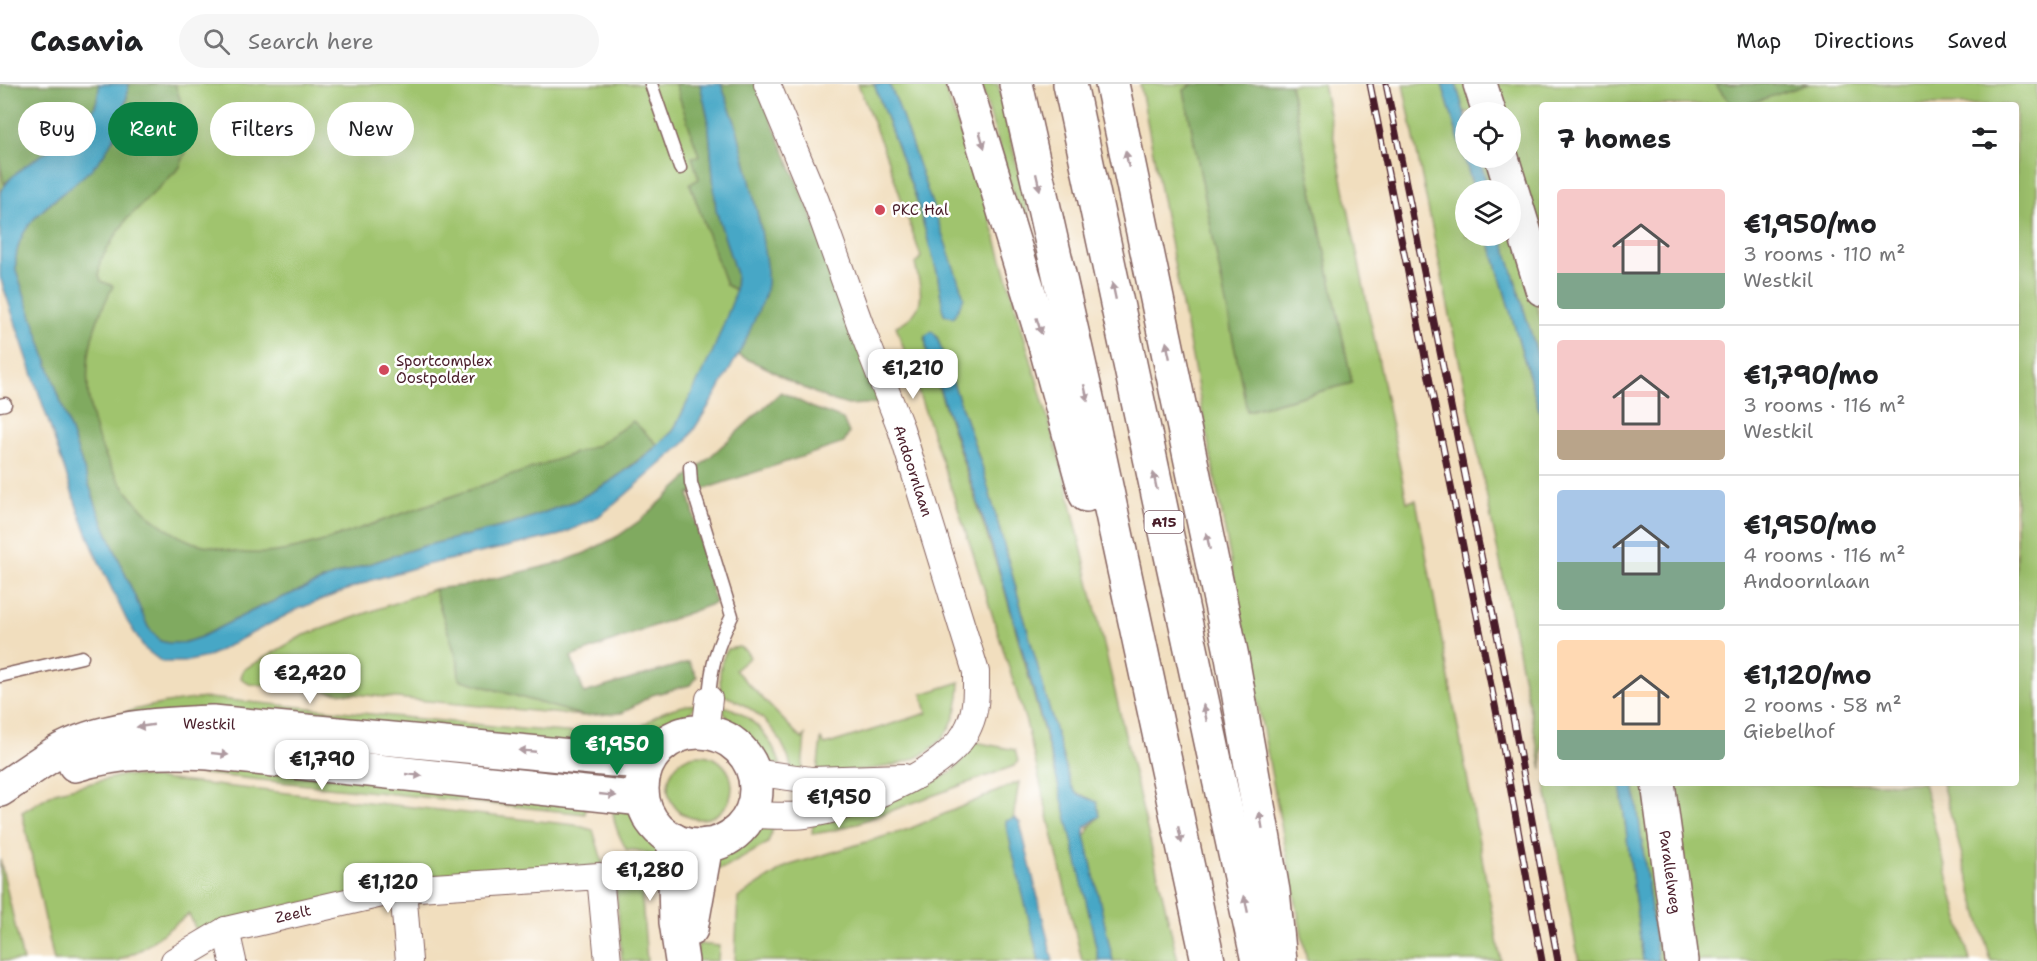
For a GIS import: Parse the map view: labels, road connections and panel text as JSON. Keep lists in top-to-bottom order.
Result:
{
  "streets": {
    "main road": ["A15", "Westkil", "Parallelweg"],
    "street": ["Andoornlaan", "Zeelt"]
  },
  "crossings": [
    ["Andoornlaan", "Westkil"]
  ],
  "places": ["PKC Hal", "Sportcomplex Oostpolder"],
  "page": {
    "header": "Casavia",
    "search": "Search here",
    "nav": ["Map", "Directions", "Saved"],
    "chip": [
      "Buy",
      "Rent",
      "Filters",
      "New"
    ],
    "heading": "7 homes",
    "list": [
      {
        "name": "€1,950/mo",
        "note": "3 rooms · 110 m² · Westkil"
      },
      {
        "name": "€1,790/mo",
        "note": "3 rooms · 116 m² · Westkil"
      },
      {
        "name": "€1,950/mo",
        "note": "4 rooms · 116 m² · Andoornlaan"
      },
      {
        "name": "€1,120/mo",
        "note": "2 rooms · 58 m² · Giebelhof"
      }
    ],
    "price": [
      "€1,210",
      "€2,420",
      "€1,950",
      "€1,790",
      "€1,950",
      "€1,280",
      "€1,120"
    ]
  }
}
